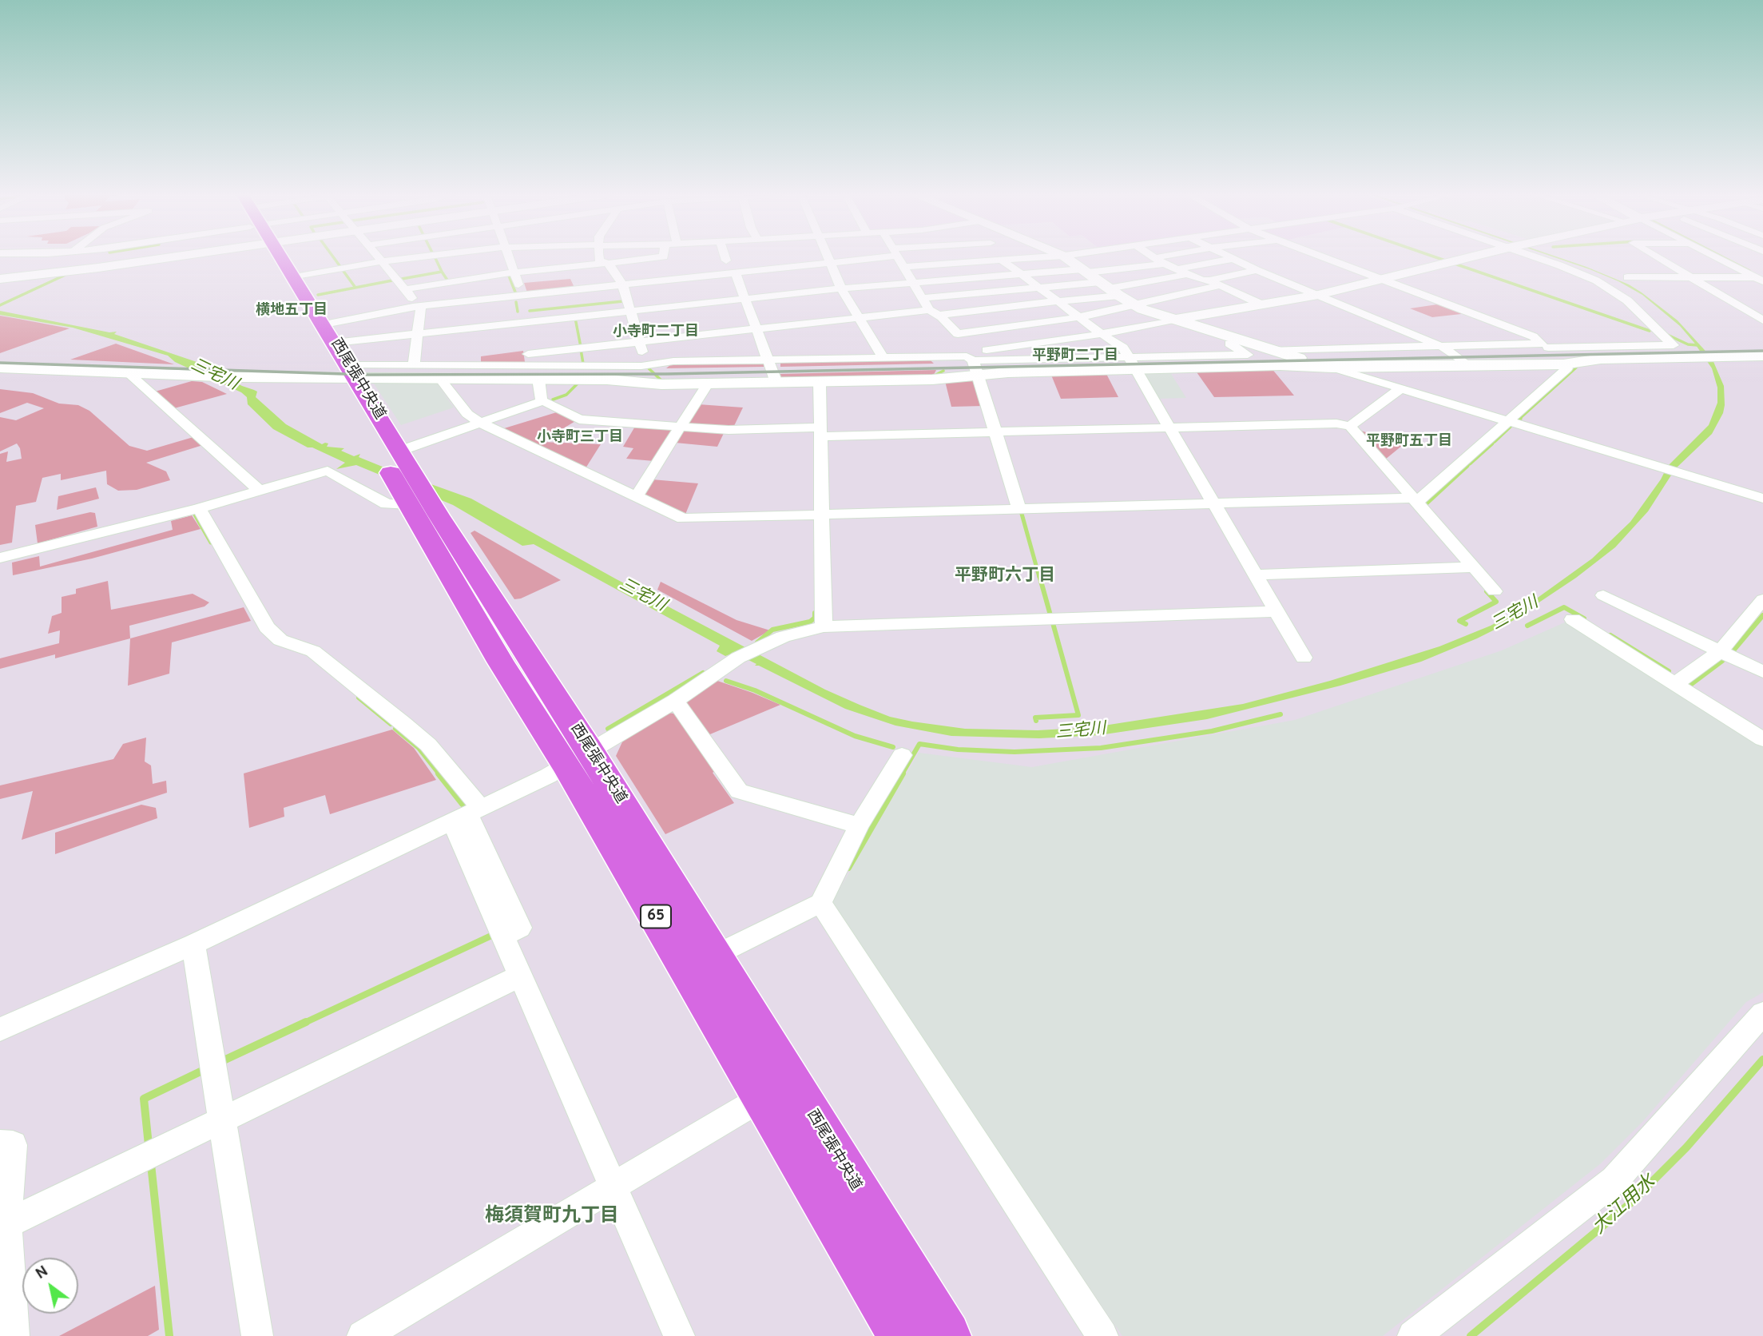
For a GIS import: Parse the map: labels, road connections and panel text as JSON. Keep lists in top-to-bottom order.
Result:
{
  "streets": {
    "main road": ["西尾張中央道", "65"]
  },
  "districts": [
    "横地五丁目",
    "小寺町二丁目",
    "平野町二丁目",
    "小寺町三丁目",
    "平野町五丁目",
    "平野町六丁目",
    "梅須賀町九丁目"
  ],
  "water": ["三宅川", "大江用水"],
  "north": "top left"
}
